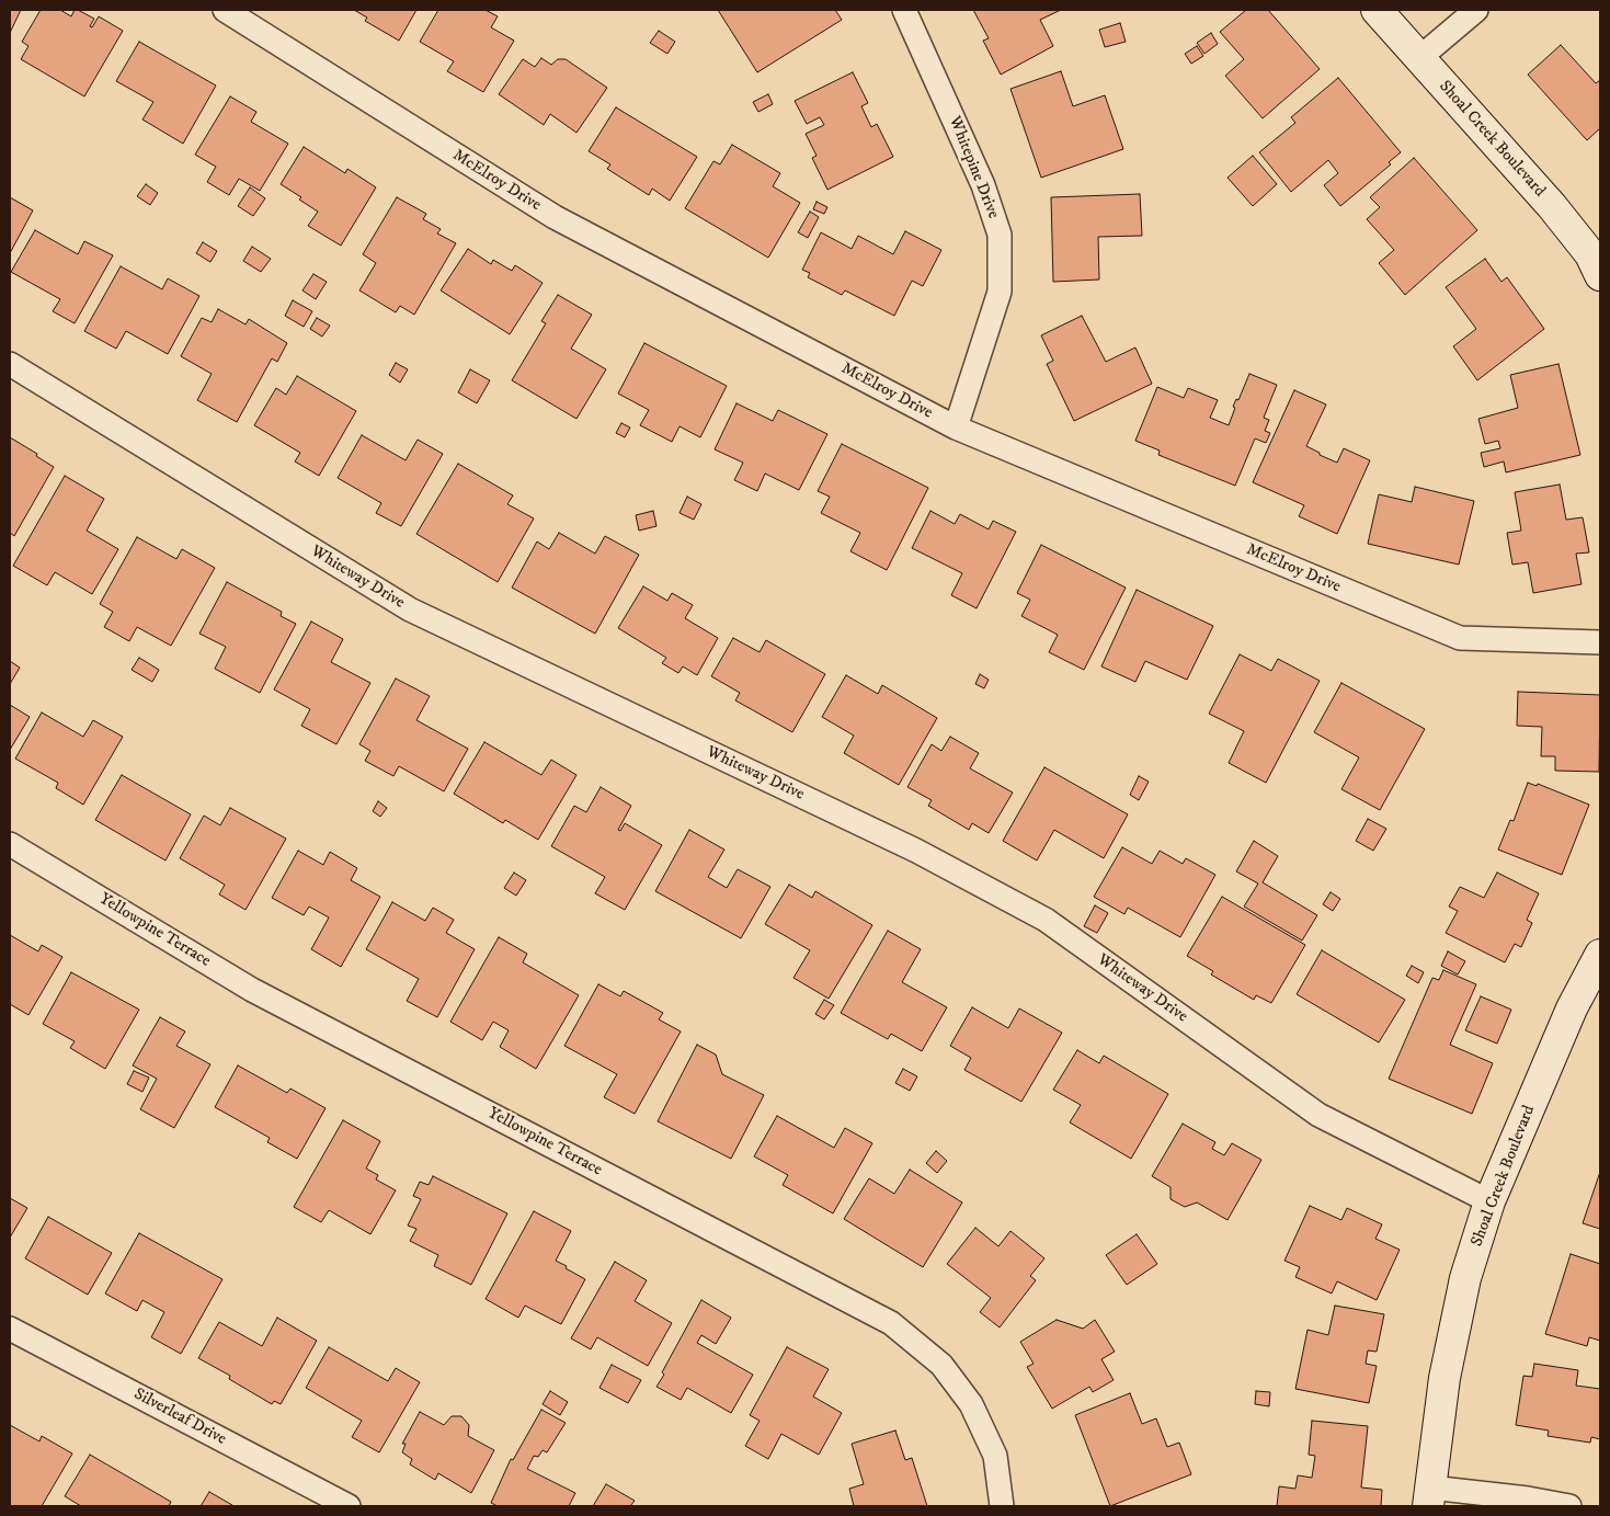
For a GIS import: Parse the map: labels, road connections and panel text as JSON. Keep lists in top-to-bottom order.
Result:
{
  "streets": {
    "street": [
      "Shoal Creek Boulevard",
      "Whitepine Drive",
      "McElroy Drive",
      "Whiteway Drive",
      "Yellowpine Terrace",
      "Silverleaf Drive"
    ]
  },
  "crossings": [
    ["Shoal Creek Boulevard", "Whiteway Drive"],
    ["Whitepine Drive", "McElroy Drive"]
  ]
}
